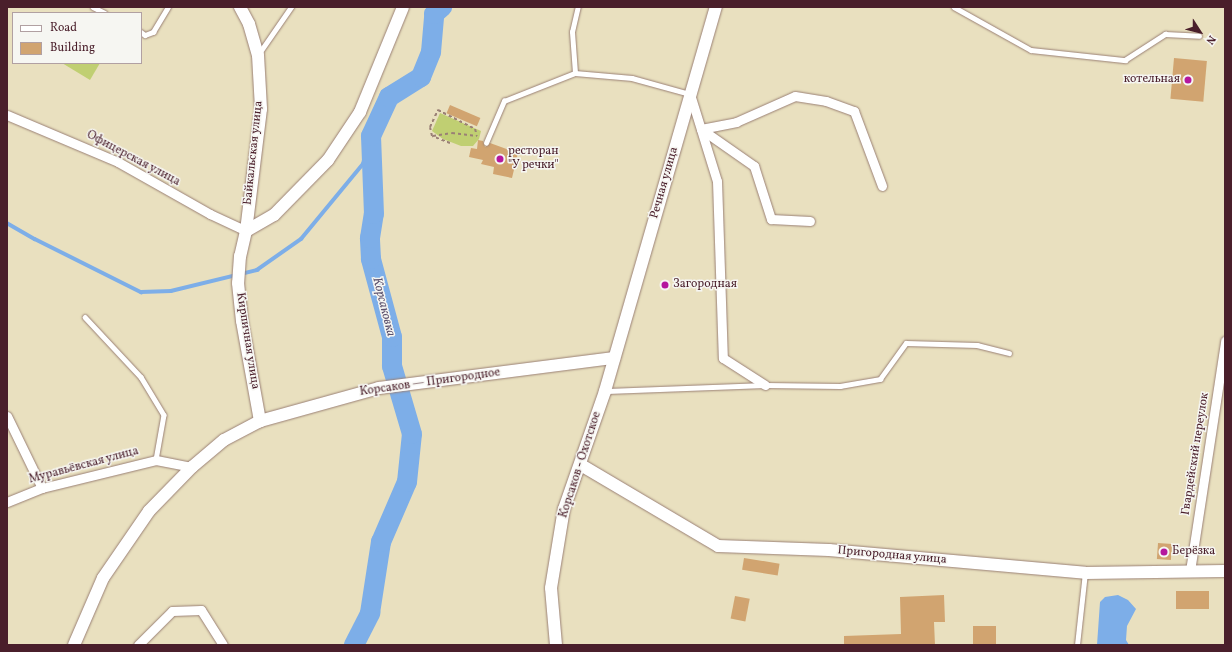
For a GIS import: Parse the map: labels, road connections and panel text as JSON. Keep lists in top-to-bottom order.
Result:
{
  "streets": {
    "street": [
      "Байкальская улица",
      "Офицерская улица",
      "Речная улица",
      "Кирпичная улица",
      "Корсаков — Пригородное",
      "Гвардейский переулок",
      "Корсаков - Охотское",
      "Муравьёвская улица",
      "Пригородная улица"
    ]
  },
  "crossings": [
    ["Байкальская улица", "Офицерская улица"],
    ["Байкальская улица", "Кирпичная улица"],
    ["Офицерская улица", "Кирпичная улица"],
    ["Речная улица", "Корсаков — Пригородное"],
    ["Речная улица", "Корсаков - Охотское"],
    ["Кирпичная улица", "Корсаков — Пригородное"],
    ["Корсаков — Пригородное", "Корсаков - Охотское"],
    ["Корсаков — Пригородное", "Муравьёвская улица"],
    ["Гвардейский переулок", "Пригородная улица"],
    ["Корсаков - Охотское", "Пригородная улица"]
  ],
  "water": ["Корсаковка"],
  "places": [
    "котельная",
    "ресторан \"У речки\"",
    "Загородная",
    "Берёзка"
  ],
  "legend": ["Road", "Building"],
  "north": "bottom right"
}
